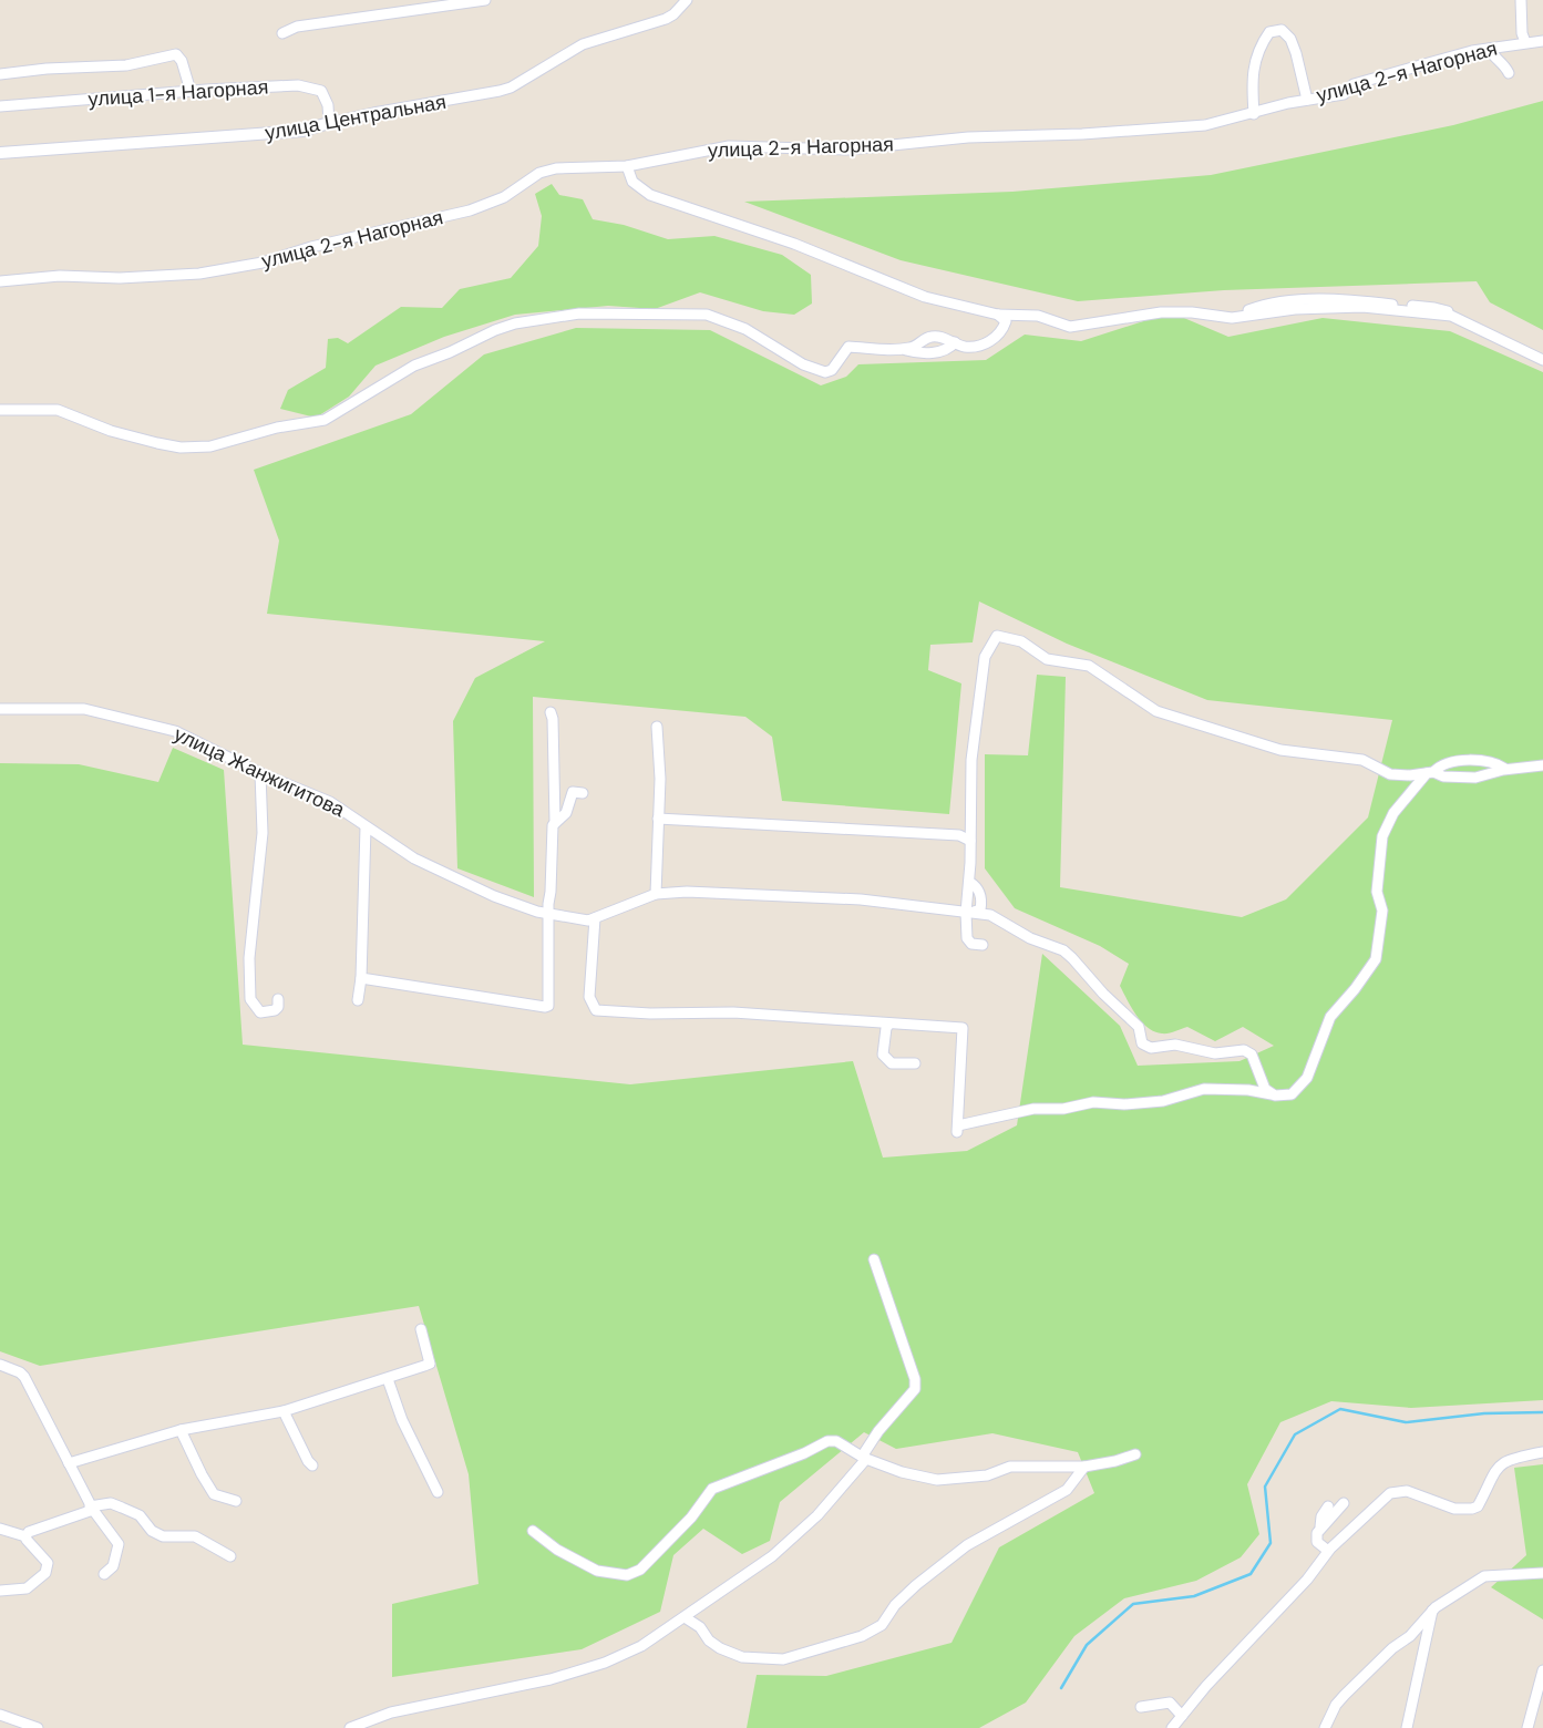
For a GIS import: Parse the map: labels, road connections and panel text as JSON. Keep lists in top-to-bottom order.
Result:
{
  "streets": {
    "street": [
      "улица 2-я Нагорная",
      "улица 1-я Нагорная",
      "улица Центральная",
      "улица Жанжигитова"
    ]
  },
  "crossings": [
    ["улица 1-я Нагорная", "улица Центральная"]
  ]
}
